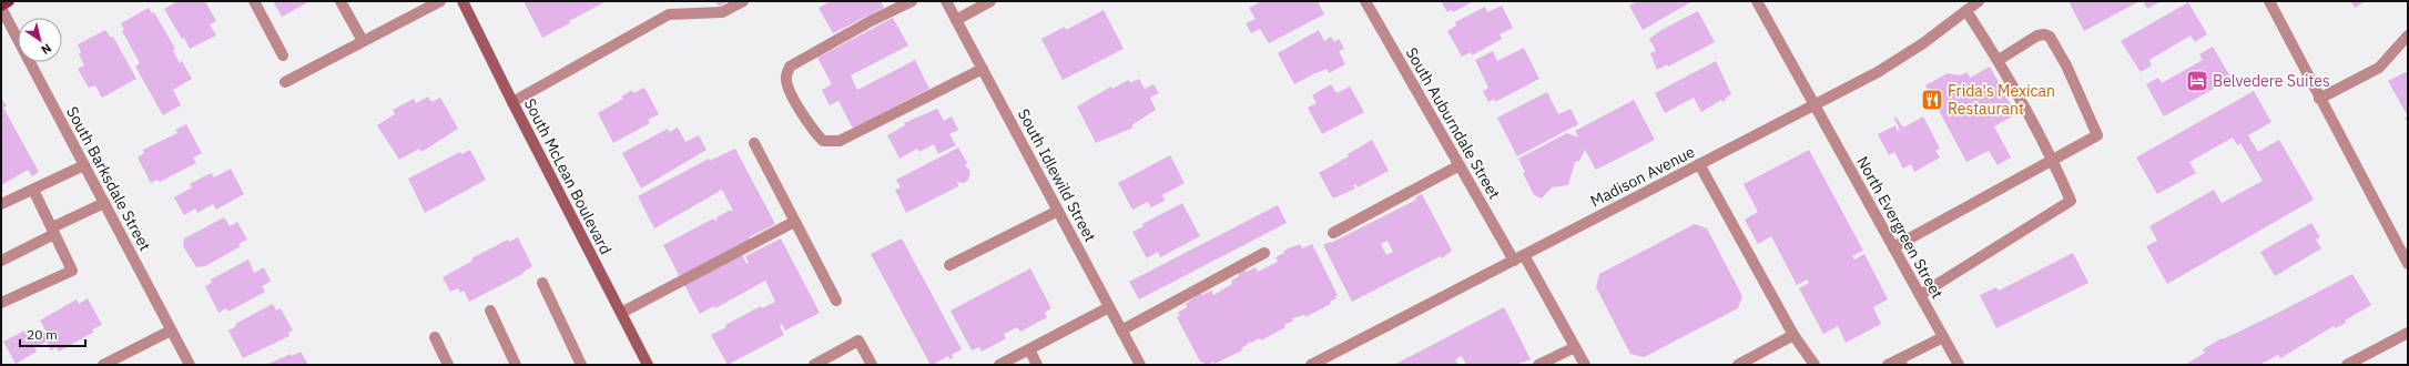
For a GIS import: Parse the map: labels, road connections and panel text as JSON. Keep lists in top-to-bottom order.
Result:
{
  "streets": {
    "main road": ["South McLean Boulevard"],
    "street": [
      "South Auburndale Street",
      "South Idlewild Street",
      "Madison Avenue",
      "South Barksdale Street",
      "North Evergreen Street"
    ]
  },
  "crossings": [
    ["South Auburndale Street", "Madison Avenue"],
    ["Madison Avenue", "North Evergreen Street"]
  ],
  "places": {
    "hotel": ["Belvedere Suites"],
    "restaurant": ["Frida's Mexican Restaurant"]
  },
  "scale_bar": "20 m",
  "north": "bottom right"
}
